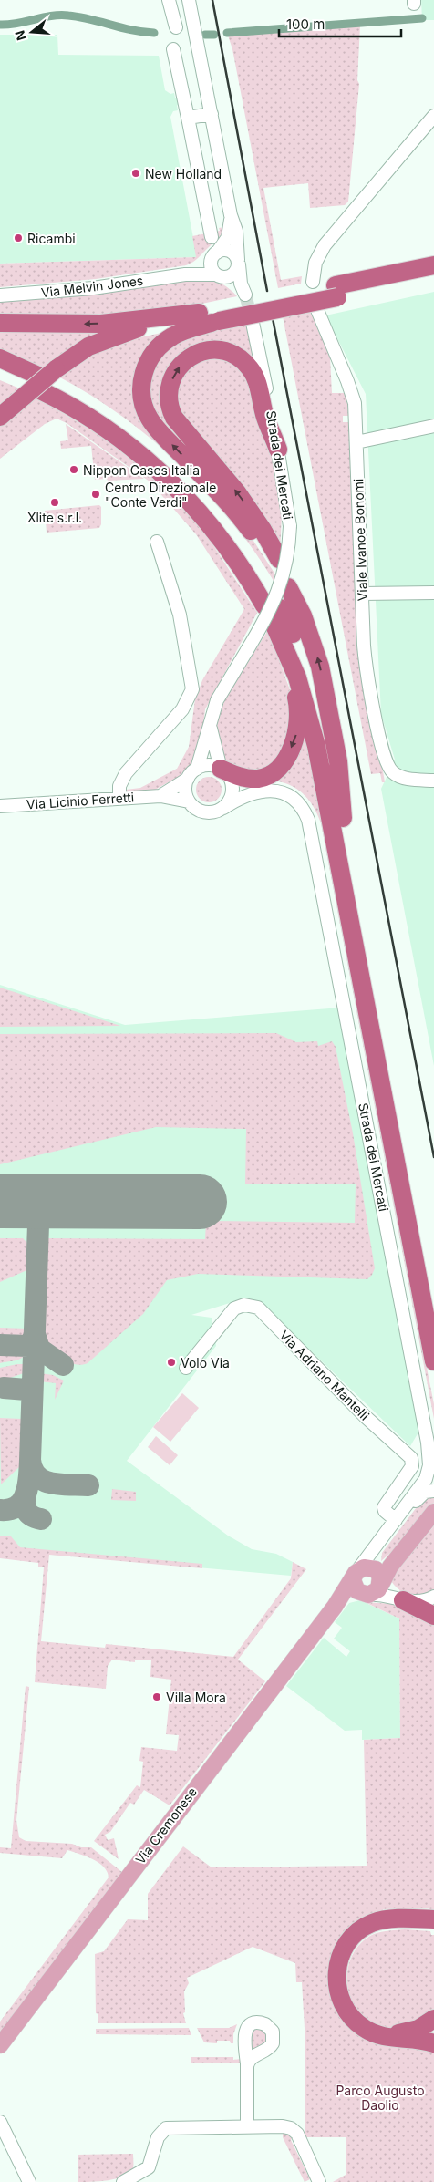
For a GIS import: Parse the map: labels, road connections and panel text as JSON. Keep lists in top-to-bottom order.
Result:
{
  "streets": {
    "main road": ["Via Cremonese"],
    "street": [
      "Via Melvin Jones",
      "Strada dei Mercati",
      "Viale Ivanoe Bonomi",
      "Via Licinio Ferretti",
      "Via Adriano Mantelli"
    ]
  },
  "crossings": [
    ["Strada dei Mercati", "Via Adriano Mantelli"],
    ["Strada dei Mercati", "Via Cremonese"]
  ],
  "parks": ["Parco Augusto Daolio"],
  "places": [
    "New Holland",
    "Ricambi",
    "Nippon Gases Italia",
    "Centro Direzionale \"Conte Verdi\"",
    "Xlite s.r.l.",
    "Volo Via",
    "Villa Mora"
  ],
  "scale_bar": "100 m",
  "north": "left"
}
